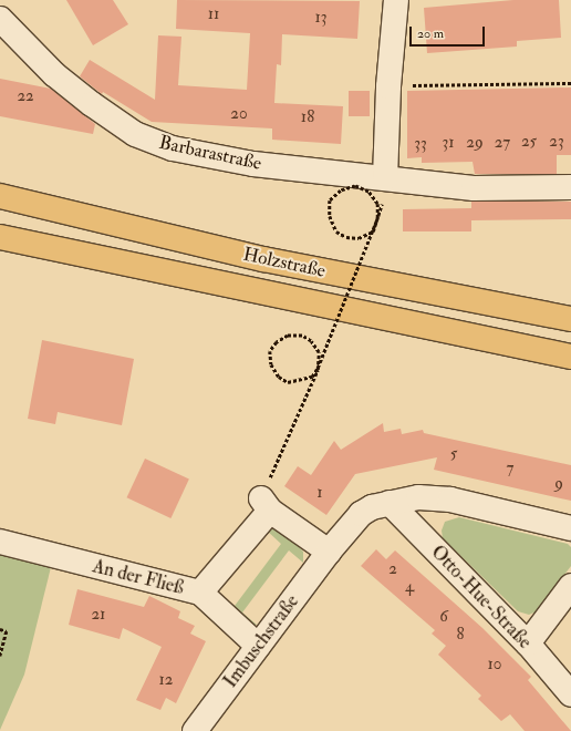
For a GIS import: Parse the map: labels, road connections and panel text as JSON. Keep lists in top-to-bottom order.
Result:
{
  "streets": {
    "main road": ["Holzstraße"],
    "street": [
      "Barbarastraße",
      "An der Fließ",
      "Otto-Hue-Straße",
      "Imbuschstraße"
    ]
  },
  "crossings": [
    ["An der Fließ", "Imbuschstraße"],
    ["Otto-Hue-Straße", "Imbuschstraße"]
  ],
  "house_numbers": [
    "11",
    "13",
    "22",
    "20",
    "18",
    "25",
    "23",
    "31",
    "29",
    "27",
    "33",
    "5",
    "7",
    "9",
    "1",
    "2",
    "4",
    "21",
    "6",
    "8",
    "10",
    "12"
  ],
  "scale_bar": "20 m"
}
